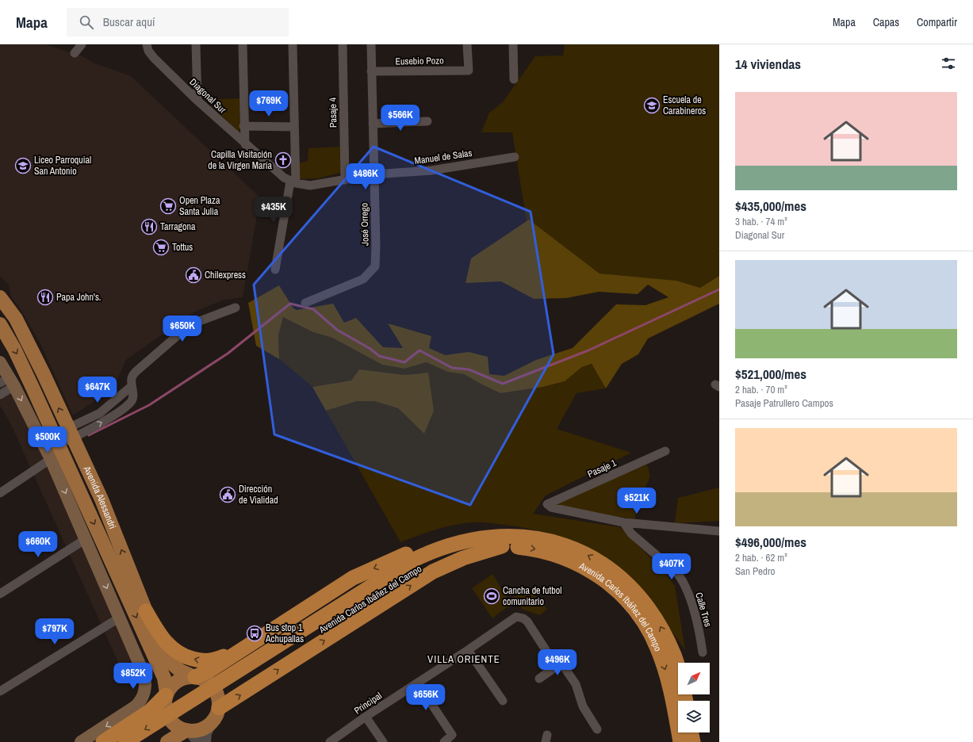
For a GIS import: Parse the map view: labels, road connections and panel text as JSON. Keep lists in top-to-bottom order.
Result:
{
  "streets": {
    "highway": ["Avenida Carlos Ibáñez del Campo"],
    "main road": ["Avenida Alessandri"],
    "street": [
      "Eusebio Pozo",
      "Diagonal Sur",
      "Pasaje 4",
      "Manuel de Salas",
      "José Orrego",
      "Pasaje 1",
      "Calle Tres",
      "Principal"
    ]
  },
  "crossings": [
    ["Eusebio Pozo", "José Orrego"],
    ["Diagonal Sur", "Pasaje 4"],
    ["Diagonal Sur", "Manuel de Salas"],
    ["Diagonal Sur", "José Orrego"],
    ["Manuel de Salas", "José Orrego"],
    ["Pasaje 1", "Calle Tres"]
  ],
  "districts": ["VILLA ORIENTE"],
  "places": {
    "school or university": ["Escuela de Carabineros", "Liceo Parroquial San Antonio"],
    "church": ["Capilla Visitación de la Virgen María"],
    "supermarket": ["Open Plaza Santa Julia", "Tottus"],
    "restaurant": ["Tarragona", "Papa John's."],
    "public building": ["Chilexpress", "Dirección de Vialidad"],
    "sports": ["Cancha de futbol comunitario"],
    "bus stop": ["Bus stop 1 Achupallas"]
  },
  "north": "top right",
  "page": {
    "header": "Mapa",
    "search": "Buscar aquí",
    "nav": ["Mapa", "Capas", "Compartir"],
    "heading": "14 viviendas",
    "list": [
      {
        "name": "$435,000/mes",
        "note": "3 hab. · 74 m² · Diagonal Sur"
      },
      {
        "name": "$521,000/mes",
        "note": "2 hab. · 70 m² · Pasaje Patrullero Campos"
      },
      {
        "name": "$496,000/mes",
        "note": "2 hab. · 62 m² · San Pedro"
      }
    ],
    "price": [
      "$769K",
      "$566K",
      "$486K",
      "$435K",
      "$650K",
      "$647K",
      "$500K",
      "$521K",
      "$660K",
      "$407K",
      "$797K",
      "$496K",
      "$852K",
      "$656K"
    ]
  }
}
